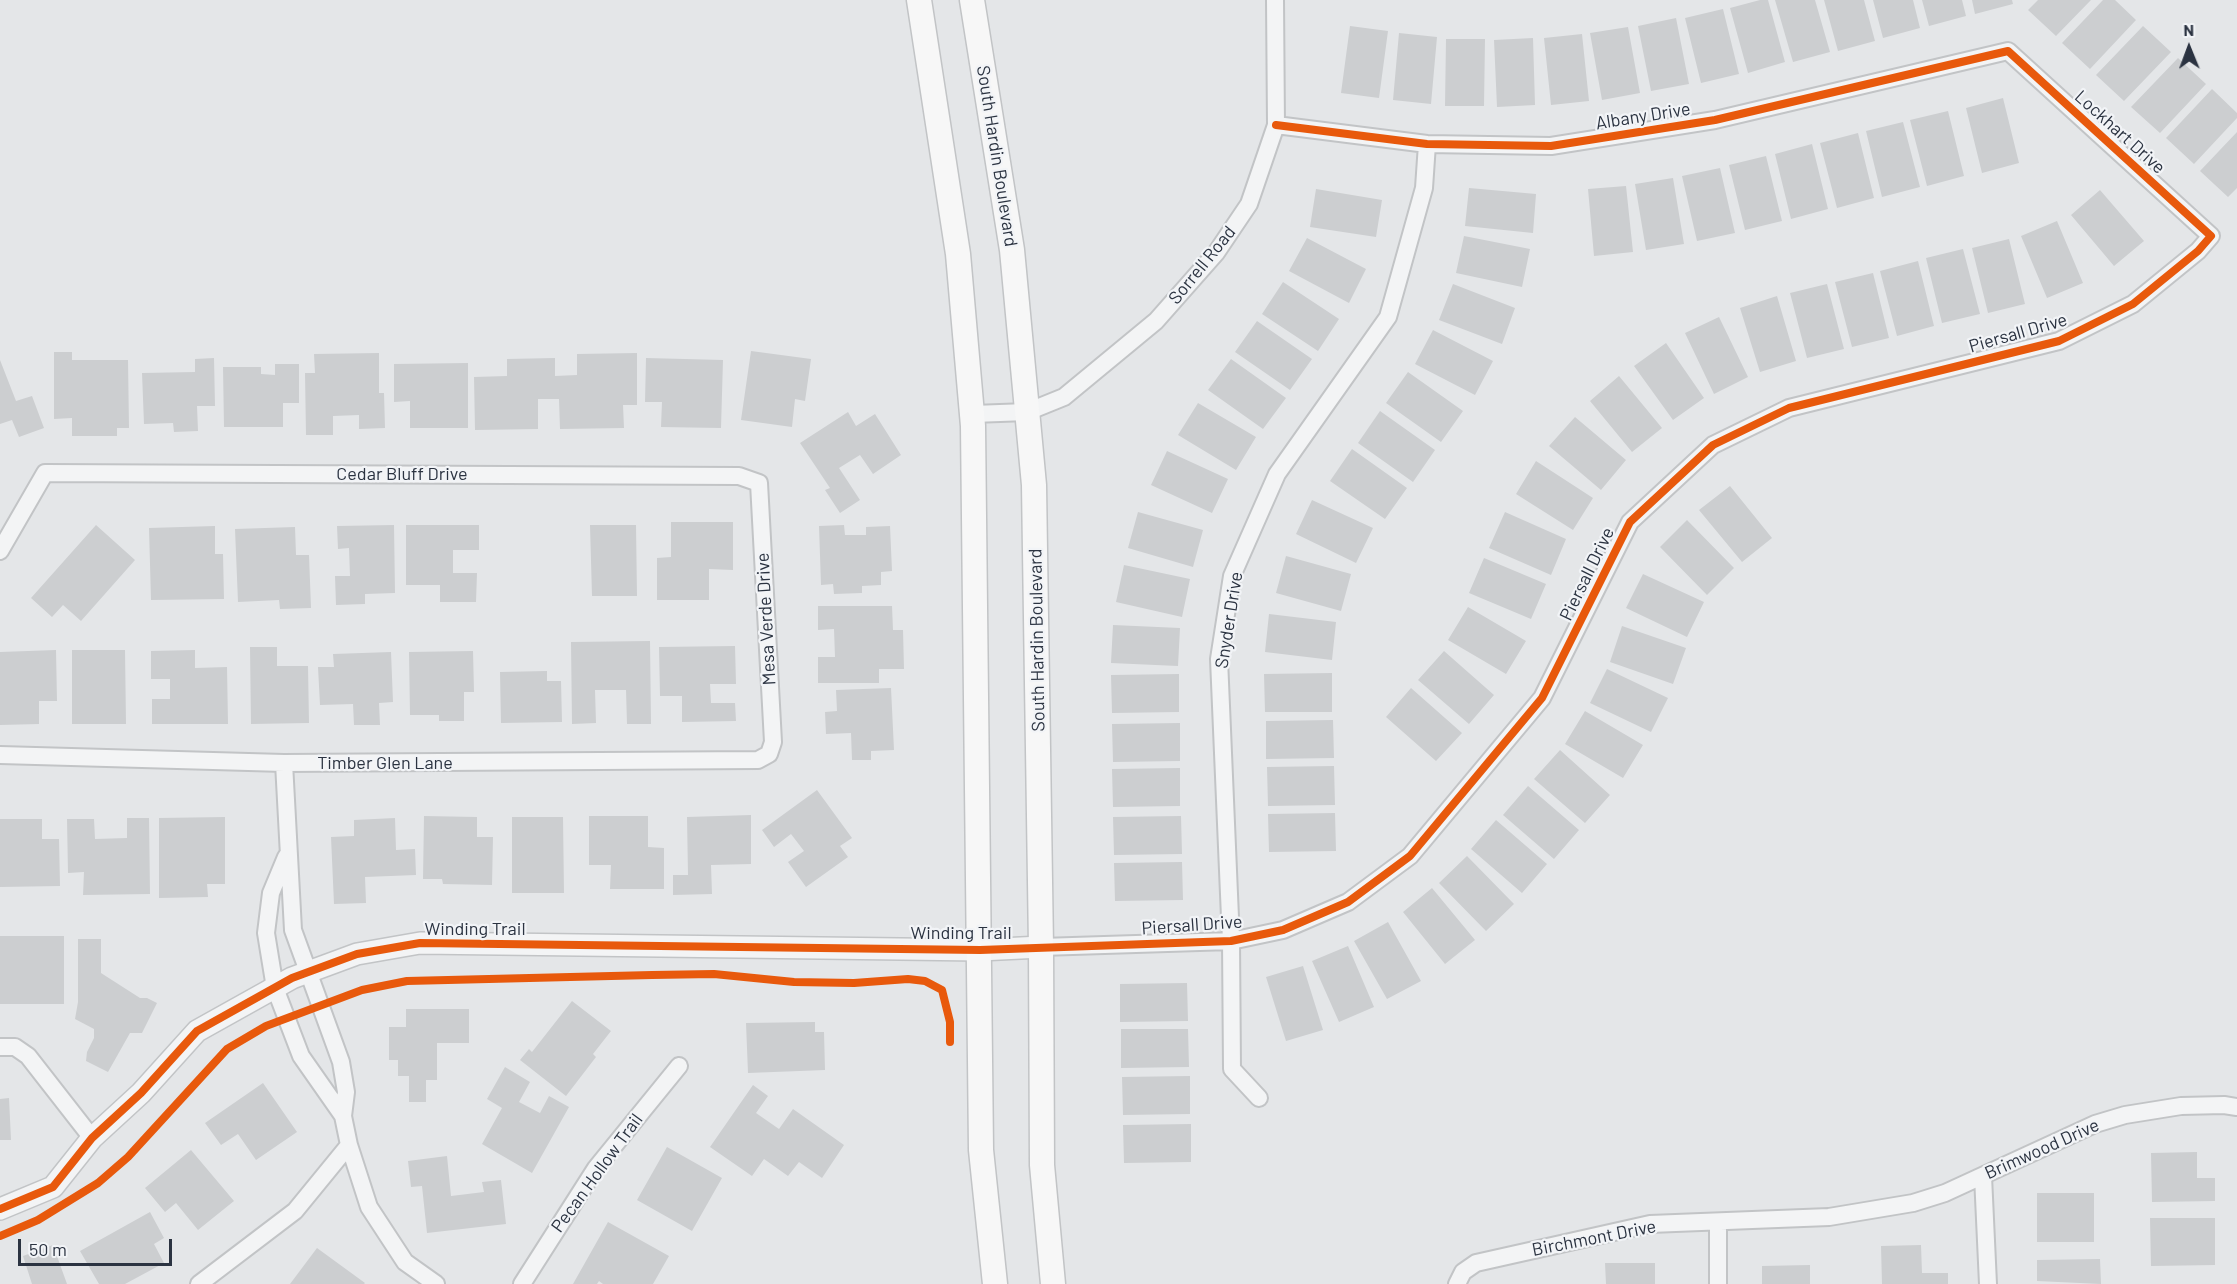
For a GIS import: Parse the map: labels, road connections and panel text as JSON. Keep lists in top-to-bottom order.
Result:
{
  "streets": {
    "main road": ["South Hardin Boulevard"],
    "street": [
      "Albany Drive",
      "Lockhart Drive",
      "Sorrell Road",
      "Piersall Drive",
      "Cedar Bluff Drive",
      "Mesa Verde Drive",
      "Snyder Drive",
      "Timber Glen Lane",
      "Winding Trail",
      "Brimwood Drive",
      "Pecan Hollow Trail",
      "Birchmont Drive"
    ]
  },
  "crossings": [
    ["Albany Drive", "Lockhart Drive"],
    ["Albany Drive", "Sorrell Road"],
    ["Albany Drive", "Snyder Drive"],
    ["Lockhart Drive", "Piersall Drive"],
    ["South Hardin Boulevard", "Sorrell Road"],
    ["South Hardin Boulevard", "Piersall Drive"],
    ["South Hardin Boulevard", "Winding Trail"],
    ["Piersall Drive", "Snyder Drive"],
    ["Piersall Drive", "Winding Trail"],
    ["Cedar Bluff Drive", "Mesa Verde Drive"],
    ["Mesa Verde Drive", "Timber Glen Lane"],
    ["Brimwood Drive", "Birchmont Drive"]
  ],
  "scale_bar": "50 m",
  "north": "top"
}
